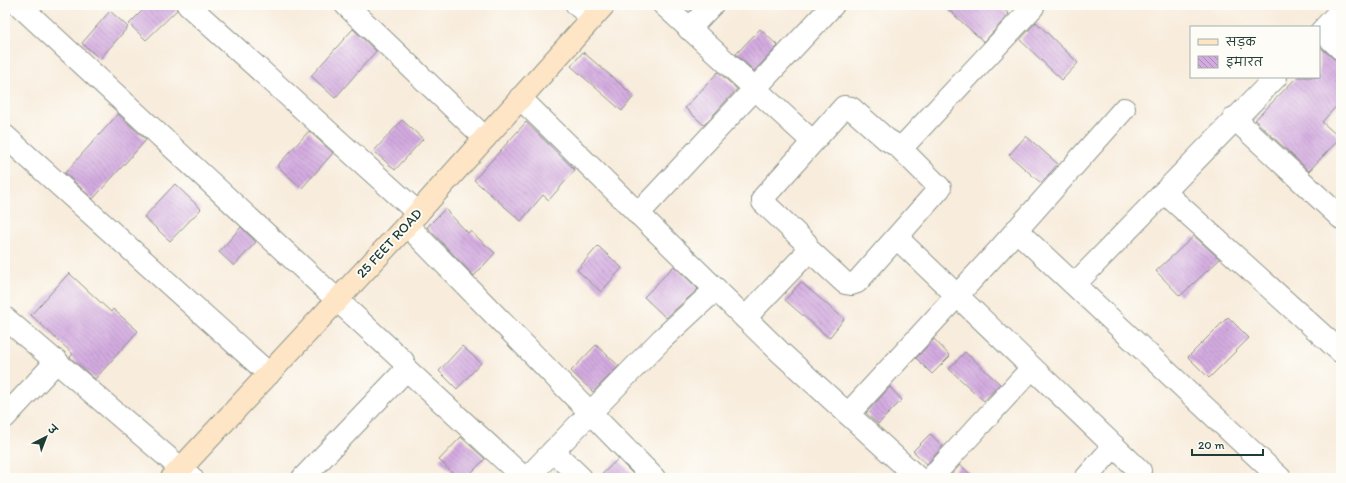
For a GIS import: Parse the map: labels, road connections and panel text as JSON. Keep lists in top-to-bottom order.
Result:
{
  "streets": {
    "street": ["25 FEET ROAD"]
  },
  "legend": ["सड़क", "इमारत"],
  "scale_bar": "20 m",
  "north": "top right"
}
